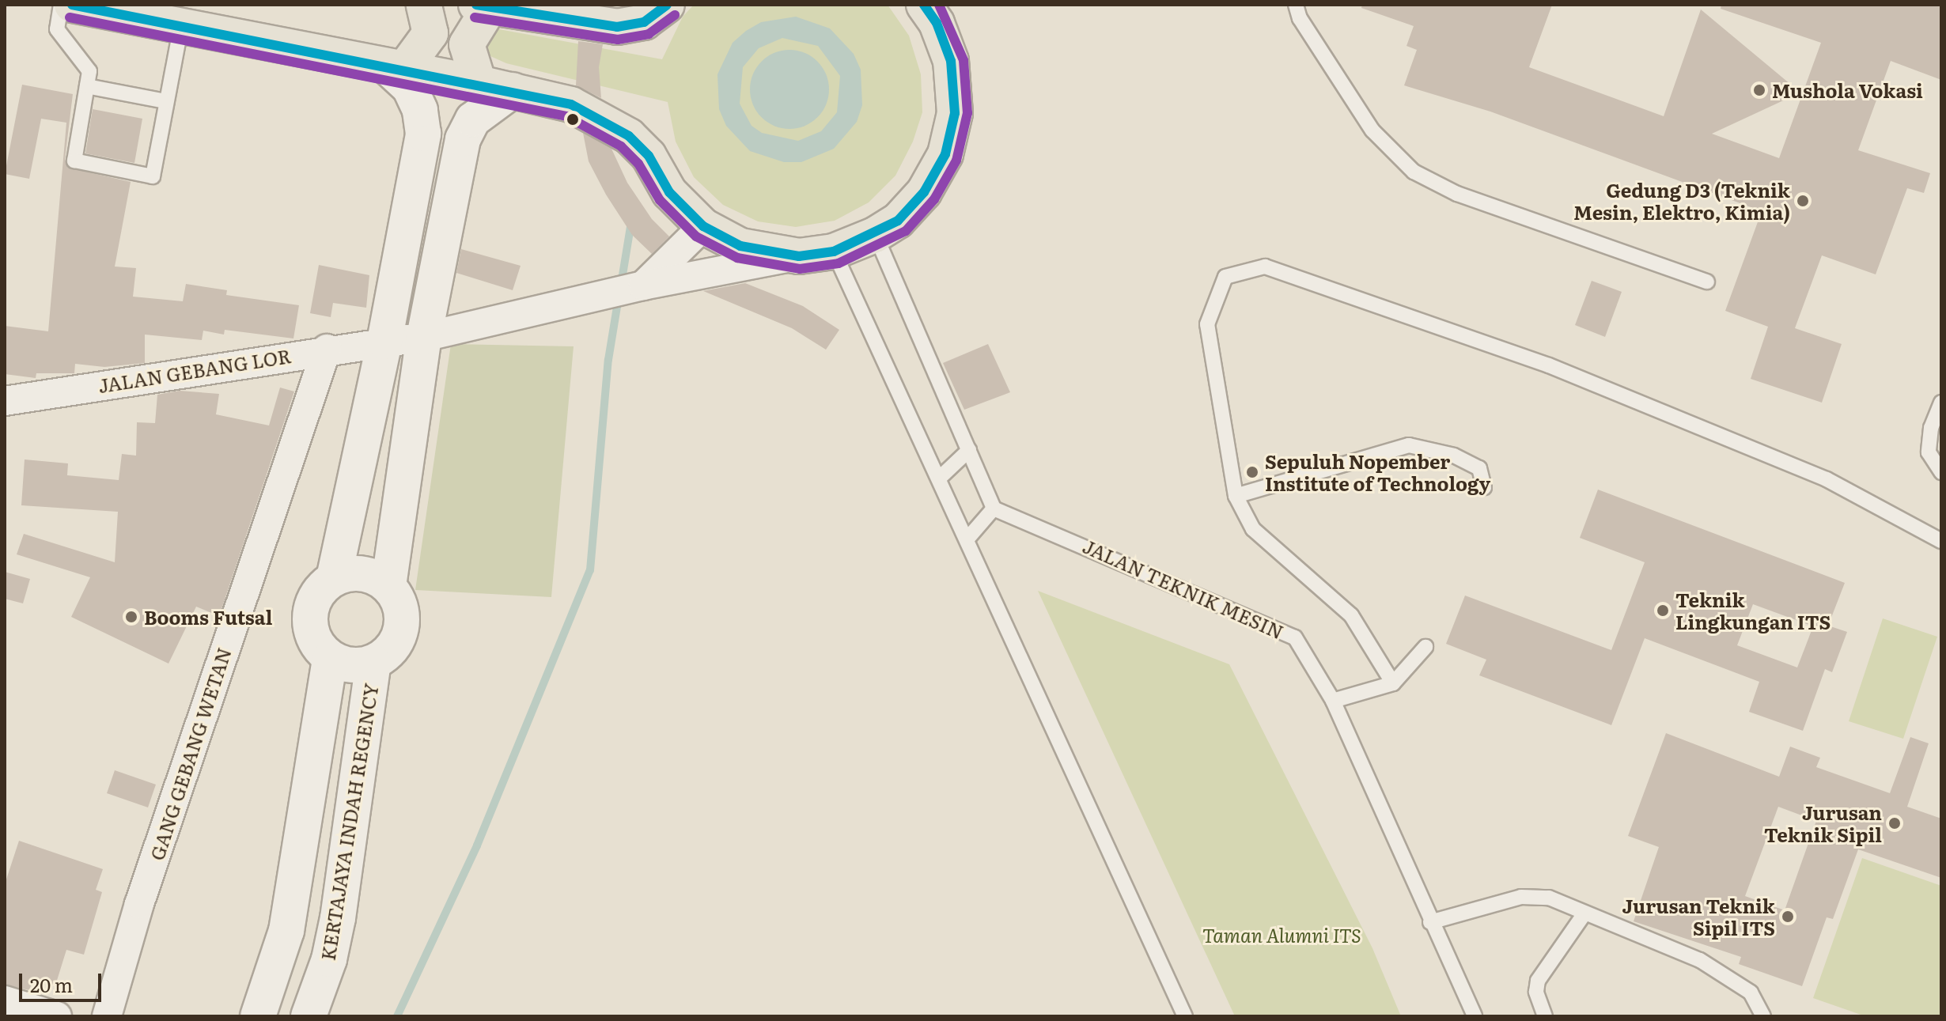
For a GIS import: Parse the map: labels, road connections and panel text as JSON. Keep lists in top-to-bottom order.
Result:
{
  "streets": {
    "street": ["JALAN GEBANG LOR", "GANG GEBANG WETAN", "KERTAJAYA INDAH REGENCY"],
    "lane": ["JALAN TEKNIK MESIN"]
  },
  "crossings": [
    ["JALAN GEBANG LOR", "GANG GEBANG WETAN"]
  ],
  "parks": ["Taman Alumni ITS"],
  "places": [
    "Mushola Vokasi",
    "Gedung D3 (Teknik Mesin, Elektro, Kimia)",
    "Sepuluh Nopember Institute of Technology",
    "Teknik Lingkungan ITS",
    "Booms Futsal",
    "Jurusan Teknik Sipil",
    "Jurusan Teknik Sipil ITS"
  ],
  "scale_bar": "20 m"
}
